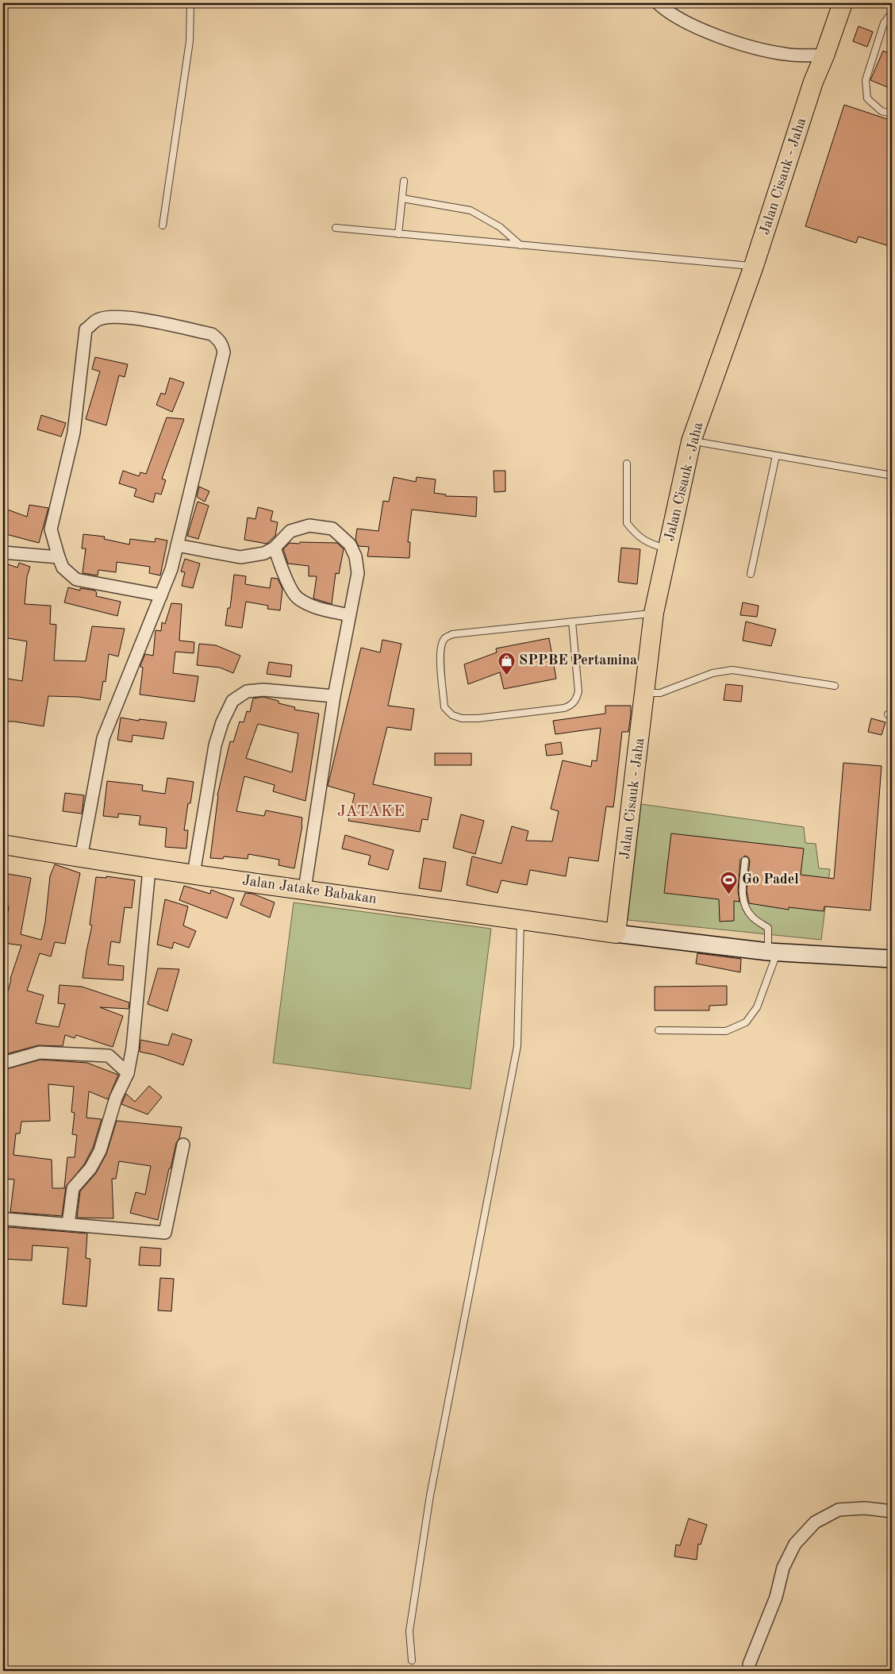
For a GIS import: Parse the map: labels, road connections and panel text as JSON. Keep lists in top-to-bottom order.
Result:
{
  "streets": {
    "main road": ["Jalan Cisauk - Jaha", "Jalan Jatake Babakan"]
  },
  "crossings": [
    ["Jalan Cisauk - Jaha", "Jalan Jatake Babakan"]
  ],
  "districts": ["JATAKE"],
  "places": {
    "shop": ["SPPBE Pertamina"],
    "sports": ["Go Padel"]
  }
}
